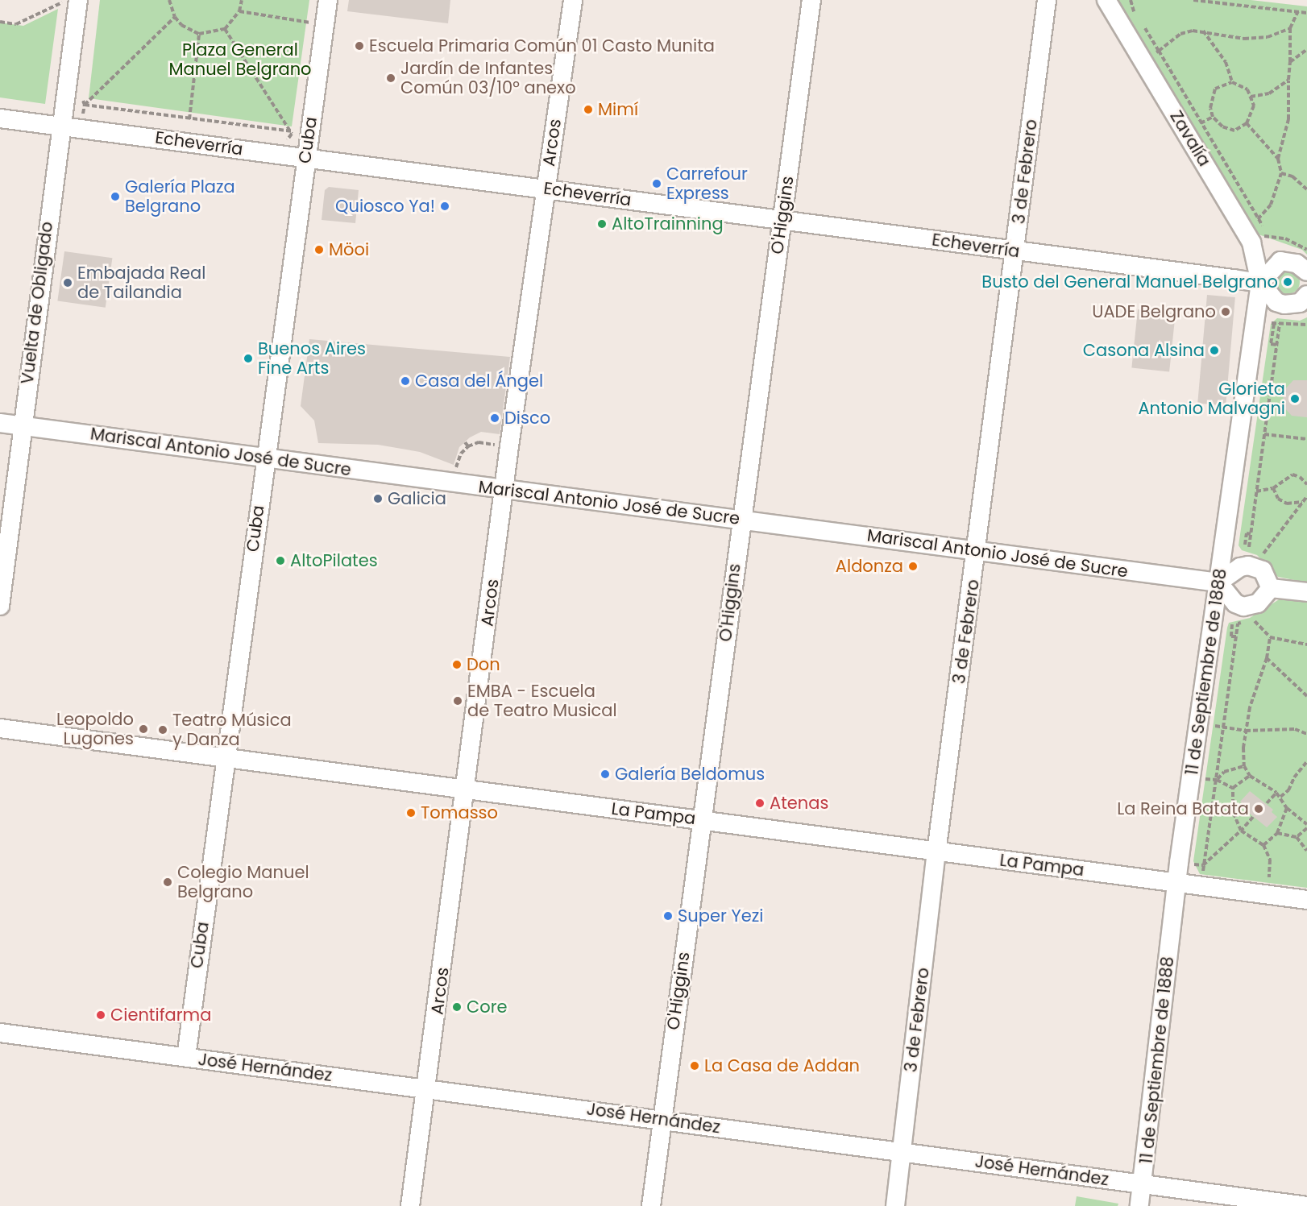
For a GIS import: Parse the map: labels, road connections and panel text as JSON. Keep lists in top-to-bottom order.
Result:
{
  "streets": {
    "street": [
      "Zavalía",
      "Cuba",
      "Arcos",
      "Echeverría",
      "3 de Febrero",
      "O'Higgins",
      "Vuelta de Obligado",
      "Mariscal Antonio José de Sucre",
      "11 de Septiembre de 1888",
      "La Pampa",
      "José Hernández"
    ]
  },
  "crossings": [
    ["Zavalía", "Echeverría"],
    ["Zavalía", "11 de Septiembre de 1888"],
    ["Cuba", "Echeverría"],
    ["Cuba", "Mariscal Antonio José de Sucre"],
    ["Cuba", "La Pampa"],
    ["Cuba", "José Hernández"],
    ["Arcos", "Echeverría"],
    ["Arcos", "Mariscal Antonio José de Sucre"],
    ["Arcos", "La Pampa"],
    ["Arcos", "José Hernández"],
    ["Echeverría", "3 de Febrero"],
    ["Echeverría", "O'Higgins"],
    ["Echeverría", "Vuelta de Obligado"],
    ["Echeverría", "11 de Septiembre de 1888"],
    ["3 de Febrero", "Mariscal Antonio José de Sucre"],
    ["3 de Febrero", "La Pampa"],
    ["3 de Febrero", "José Hernández"],
    ["O'Higgins", "Mariscal Antonio José de Sucre"],
    ["O'Higgins", "La Pampa"],
    ["O'Higgins", "José Hernández"],
    ["Vuelta de Obligado", "Mariscal Antonio José de Sucre"],
    ["Mariscal Antonio José de Sucre", "11 de Septiembre de 1888"],
    ["11 de Septiembre de 1888", "La Pampa"],
    ["11 de Septiembre de 1888", "José Hernández"]
  ],
  "parks": ["Plaza General Manuel Belgrano"],
  "places": [
    "Escuela Primaria Común 01 Casto Munita",
    "Jardín de Infantes Común 03/10° anexo",
    "Mimí",
    "Carrefour Express",
    "Galería Plaza Belgrano",
    "Quiosco Ya!",
    "AltoTrainning",
    "Möoi",
    "Busto del General Manuel Belgrano",
    "Embajada Real de Tailandia",
    "UADE Belgrano",
    "Casona Alsina",
    "Buenos Aires Fine Arts",
    "Casa del Ángel",
    "Glorieta Antonio Malvagni",
    "Disco",
    "Galicia",
    "AltoPilates",
    "Aldonza",
    "Don",
    "EMBA - Escuela de Teatro Musical",
    "Leopoldo Lugones",
    "Teatro Música y Danza",
    "Galería Beldomus",
    "Atenas",
    "La Reina Batata",
    "Tomasso",
    "Colegio Manuel Belgrano",
    "Super Yezi",
    "Core",
    "Cientifarma",
    "La Casa de Addan"
  ]
}
